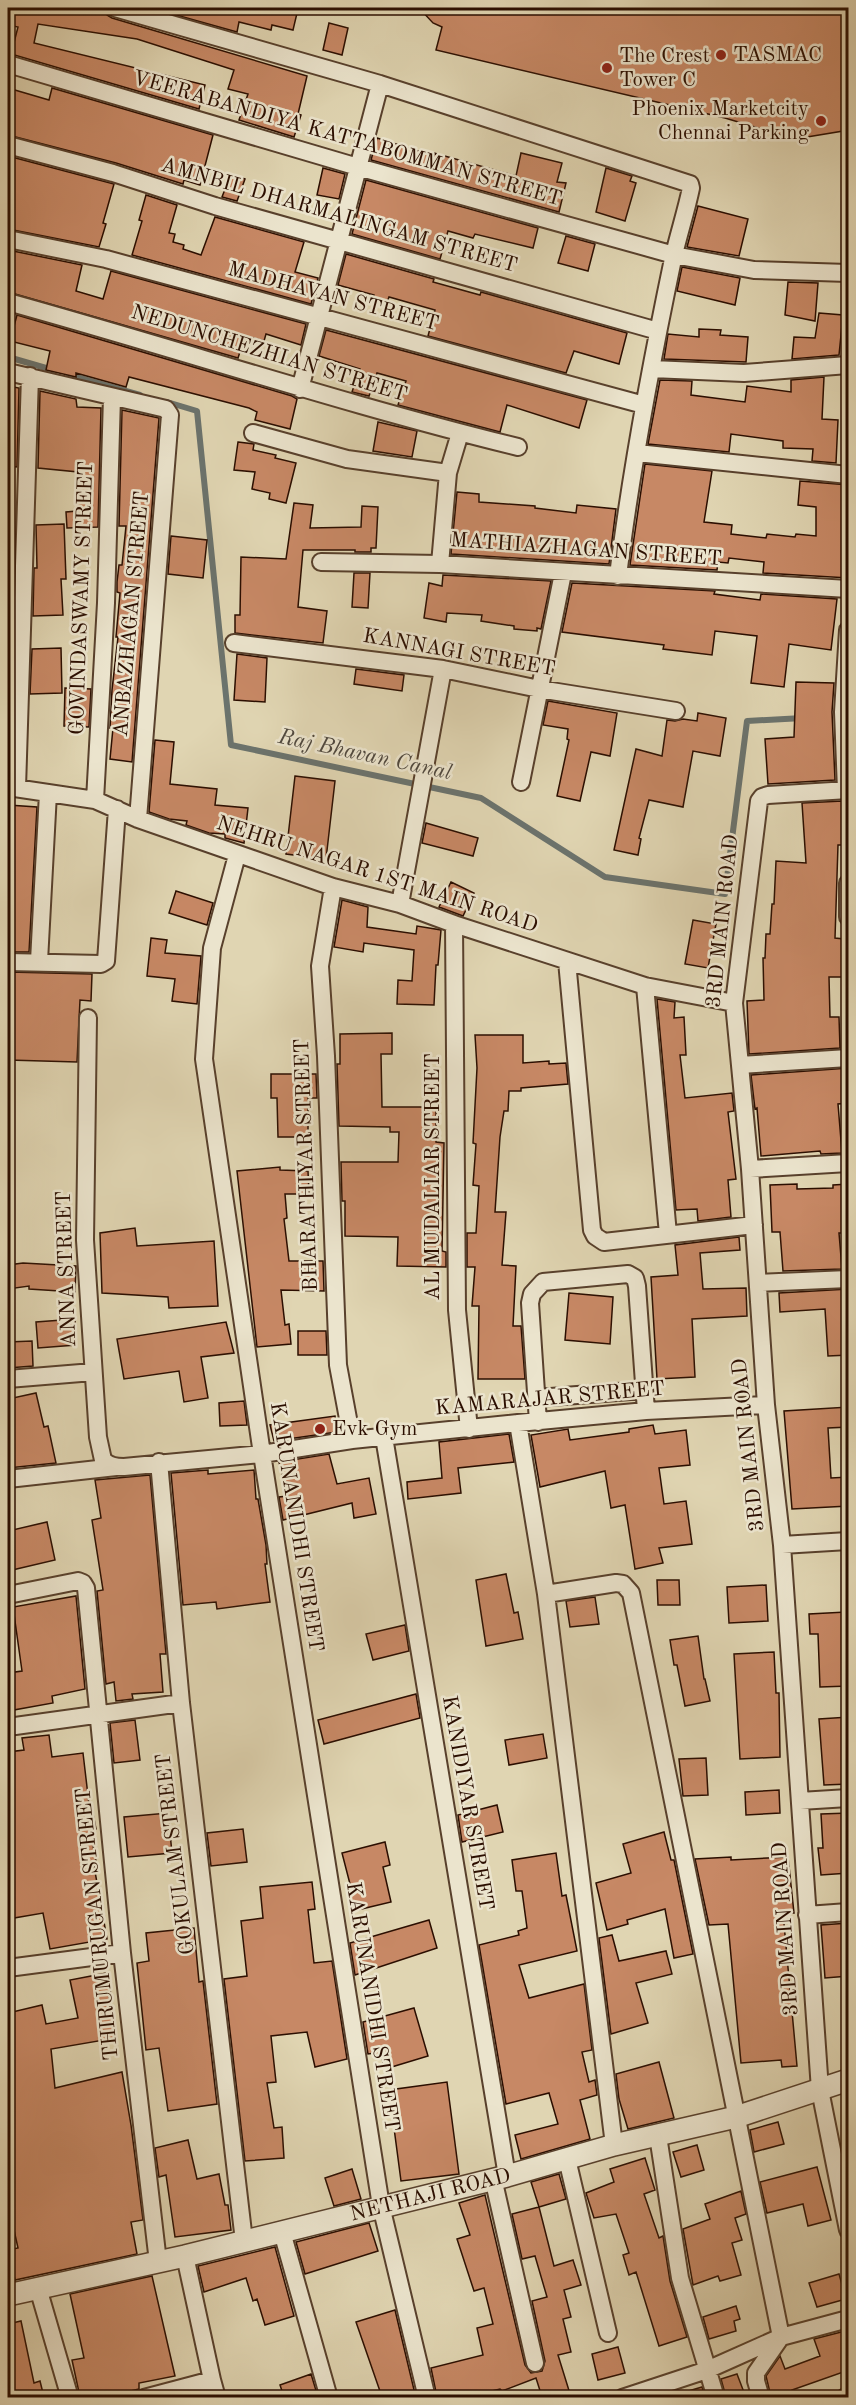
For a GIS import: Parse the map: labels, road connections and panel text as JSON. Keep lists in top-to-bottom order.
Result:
{
  "streets": {
    "street": [
      "VEERABANDIYA KATTABOMMAN STREET",
      "AMNBIL DHARMALINGAM STREET",
      "MADHAVAN STREET",
      "NEDUNCHEZHIAN STREET",
      "MATHIAZHAGAN STREET",
      "GOVINDASWAMY STREET",
      "ANBAZHAGAN STREET",
      "KANNAGI STREET",
      "NEHRU NAGAR 1ST MAIN ROAD",
      "3RD MAIN ROAD",
      "BHARATHIYAR STREET",
      "AL MUDALIAR STREET",
      "ANNA STREET",
      "KAMARAJAR STREET",
      "KARUNANIDHI STREET",
      "KANIDIYAR STREET",
      "GOKULAM STREET",
      "THIRUMURUGAN STREET",
      "NETHAJI ROAD"
    ]
  },
  "crossings": [
    ["GOVINDASWAMY STREET", "ANBAZHAGAN STREET"],
    ["GOVINDASWAMY STREET", "NEHRU NAGAR 1ST MAIN ROAD"],
    ["ANBAZHAGAN STREET", "NEHRU NAGAR 1ST MAIN ROAD"],
    ["NEHRU NAGAR 1ST MAIN ROAD", "3RD MAIN ROAD"],
    ["NEHRU NAGAR 1ST MAIN ROAD", "BHARATHIYAR STREET"],
    ["NEHRU NAGAR 1ST MAIN ROAD", "AL MUDALIAR STREET"],
    ["NEHRU NAGAR 1ST MAIN ROAD", "KARUNANIDHI STREET"],
    ["3RD MAIN ROAD", "KAMARAJAR STREET"],
    ["3RD MAIN ROAD", "NETHAJI ROAD"],
    ["BHARATHIYAR STREET", "KAMARAJAR STREET"],
    ["AL MUDALIAR STREET", "KAMARAJAR STREET"],
    ["KAMARAJAR STREET", "KARUNANIDHI STREET"],
    ["KAMARAJAR STREET", "KANIDIYAR STREET"],
    ["KAMARAJAR STREET", "GOKULAM STREET"],
    ["KARUNANIDHI STREET", "NETHAJI ROAD"],
    ["KANIDIYAR STREET", "NETHAJI ROAD"],
    ["GOKULAM STREET", "NETHAJI ROAD"],
    ["THIRUMURUGAN STREET", "NETHAJI ROAD"]
  ],
  "water": ["Raj Bhavan Canal"],
  "places": [
    "TASMAC",
    "The Crest Tower C",
    "Phoenix Marketcity Chennai Parking",
    "Evk Gym"
  ]
}
